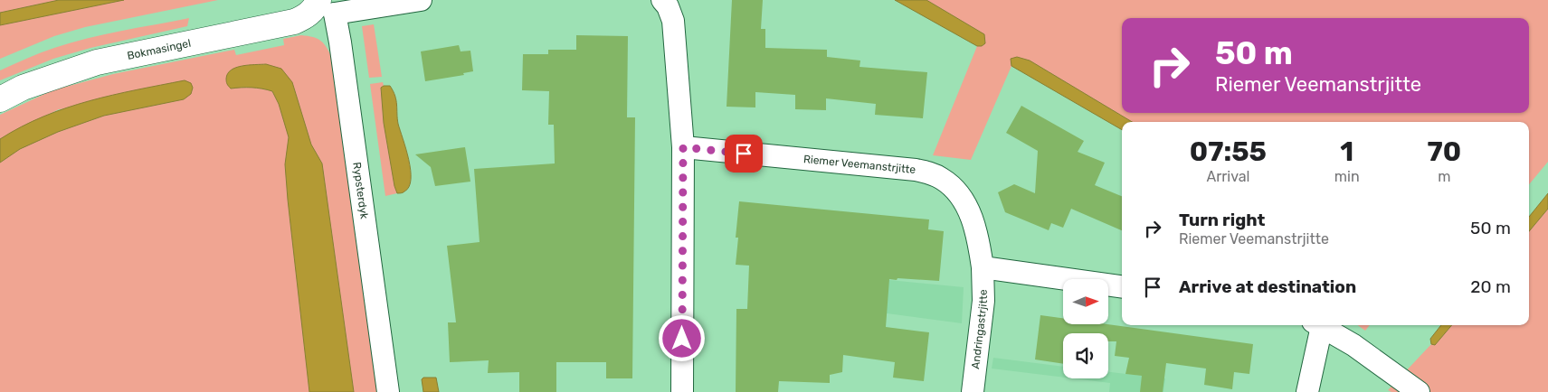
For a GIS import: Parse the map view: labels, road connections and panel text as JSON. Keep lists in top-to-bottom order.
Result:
{
  "streets": {
    "street": [
      "Bokmasingel",
      "Riemer Veemanstrjitte",
      "Rypsterdyk",
      "Andringastrjitte"
    ]
  },
  "crossings": [
    ["Bokmasingel", "Rypsterdyk"],
    ["Riemer Veemanstrjitte", "Andringastrjitte"]
  ],
  "north": "right",
  "page": {
    "turn": ["50 m", "Riemer Veemanstrjitte"],
    "eta": [
      "07:55",
      "Arrival",
      "1",
      "min",
      "70",
      "m"
    ],
    "list": [
      {
        "name": "Turn right",
        "note": "Riemer Veemanstrjitte",
        "value": "50 m"
      },
      {
        "name": "Arrive at destination",
        "value": "20 m"
      }
    ]
  }
}
